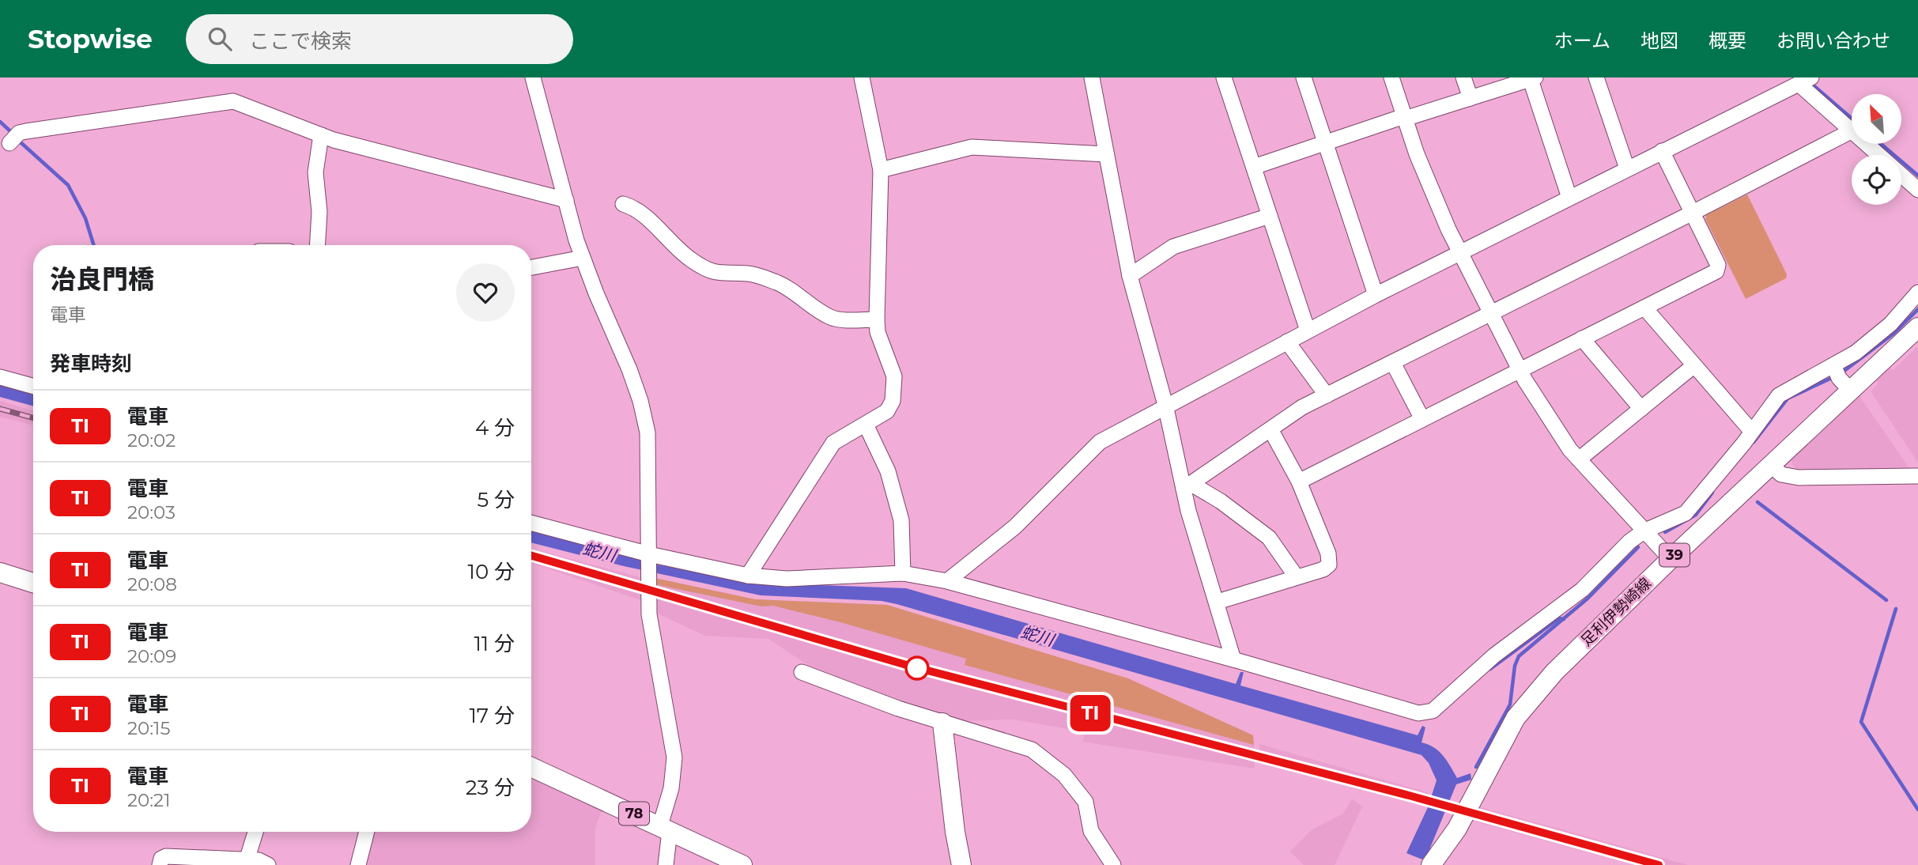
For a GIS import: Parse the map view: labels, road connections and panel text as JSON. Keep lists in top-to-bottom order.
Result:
{
  "streets": {
    "main road": ["39", "足利伊勢崎線", "78"]
  },
  "water": ["蛇川"],
  "north": "top left",
  "page": {
    "header": "Stopwise",
    "search": "ここで検索",
    "nav": [
      "ホーム",
      "地図",
      "概要",
      "お問い合わせ"
    ],
    "on_map": "TI",
    "heading": [
      ["治良門橋", "電車"],
      "発車時刻"
    ],
    "list": [
      {
        "mark": "TI",
        "name": "電車",
        "note": "20:02",
        "value": "4 分"
      },
      {
        "mark": "TI",
        "name": "電車",
        "note": "20:03",
        "value": "5 分"
      },
      {
        "mark": "TI",
        "name": "電車",
        "note": "20:08",
        "value": "10 分"
      },
      {
        "mark": "TI",
        "name": "電車",
        "note": "20:09",
        "value": "11 分"
      },
      {
        "mark": "TI",
        "name": "電車",
        "note": "20:15",
        "value": "17 分"
      },
      {
        "mark": "TI",
        "name": "電車",
        "note": "20:21",
        "value": "23 分"
      }
    ]
  }
}
